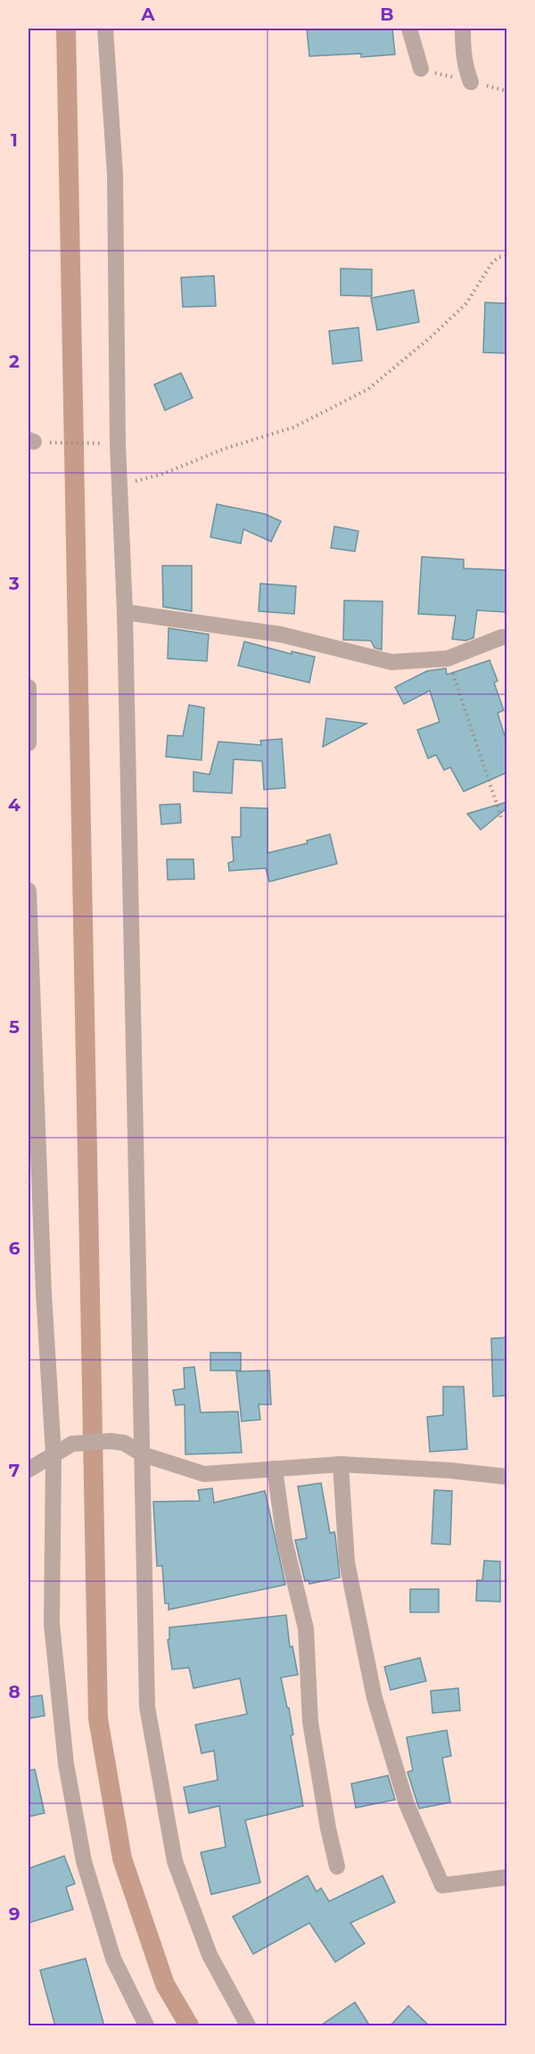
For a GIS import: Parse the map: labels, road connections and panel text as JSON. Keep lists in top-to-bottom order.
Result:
{
  "grid": {
    "columns": ["A", "B"],
    "rows": [
      "1",
      "2",
      "3",
      "4",
      "5",
      "6",
      "7",
      "8",
      "9"
    ]
  }
}
